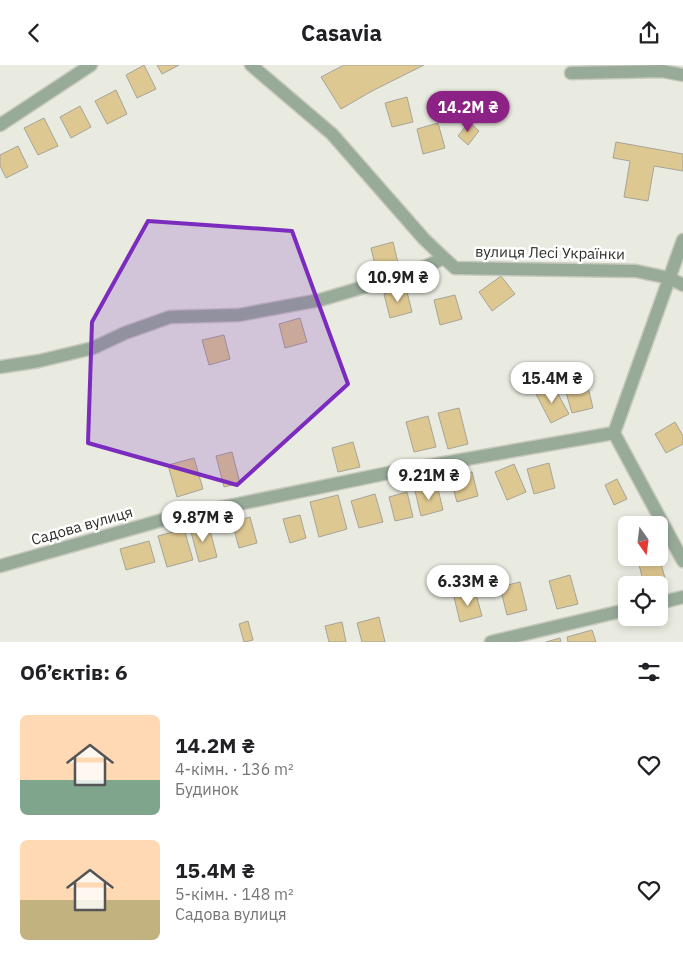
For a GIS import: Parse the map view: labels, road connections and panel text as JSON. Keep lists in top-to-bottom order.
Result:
{
  "streets": {
    "street": ["вулиця Лесі Українки", "Садова вулиця"]
  },
  "north": "bottom",
  "page": {
    "header": "Casavia",
    "price": [
      "14.2M ₴",
      "10.9M ₴",
      "15.4M ₴",
      "9.21M ₴",
      "9.87M ₴",
      "6.33M ₴"
    ],
    "heading": "Об’єктів: 6",
    "list": [
      {
        "name": "14.2M ₴",
        "note": "4-кімн. · 136 m² · Будинок"
      },
      {
        "name": "15.4M ₴",
        "note": "5-кімн. · 148 m² · Садова вулиця"
      }
    ]
  }
}
